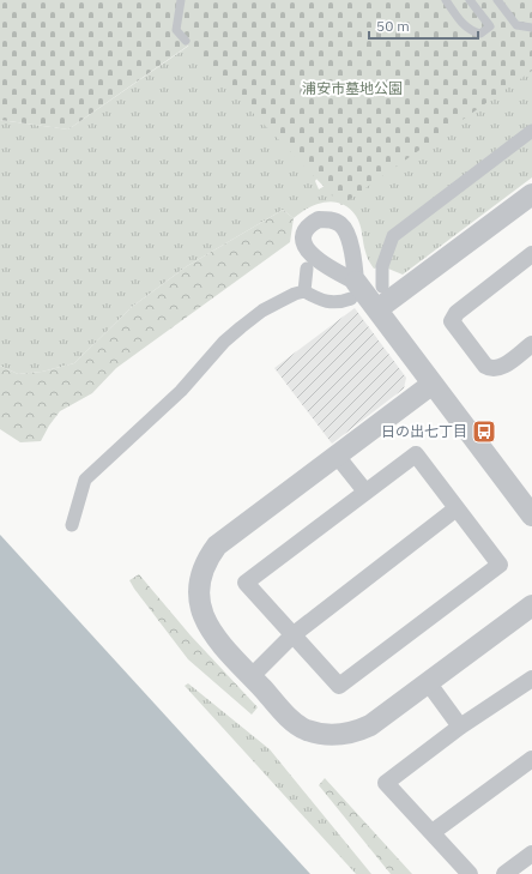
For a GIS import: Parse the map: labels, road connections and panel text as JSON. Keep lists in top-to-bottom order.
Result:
{
  "parks": ["浦安市墓地公園"],
  "places": {
    "bus stop": ["日の出七丁目"]
  },
  "scale_bar": "50 m"
}
